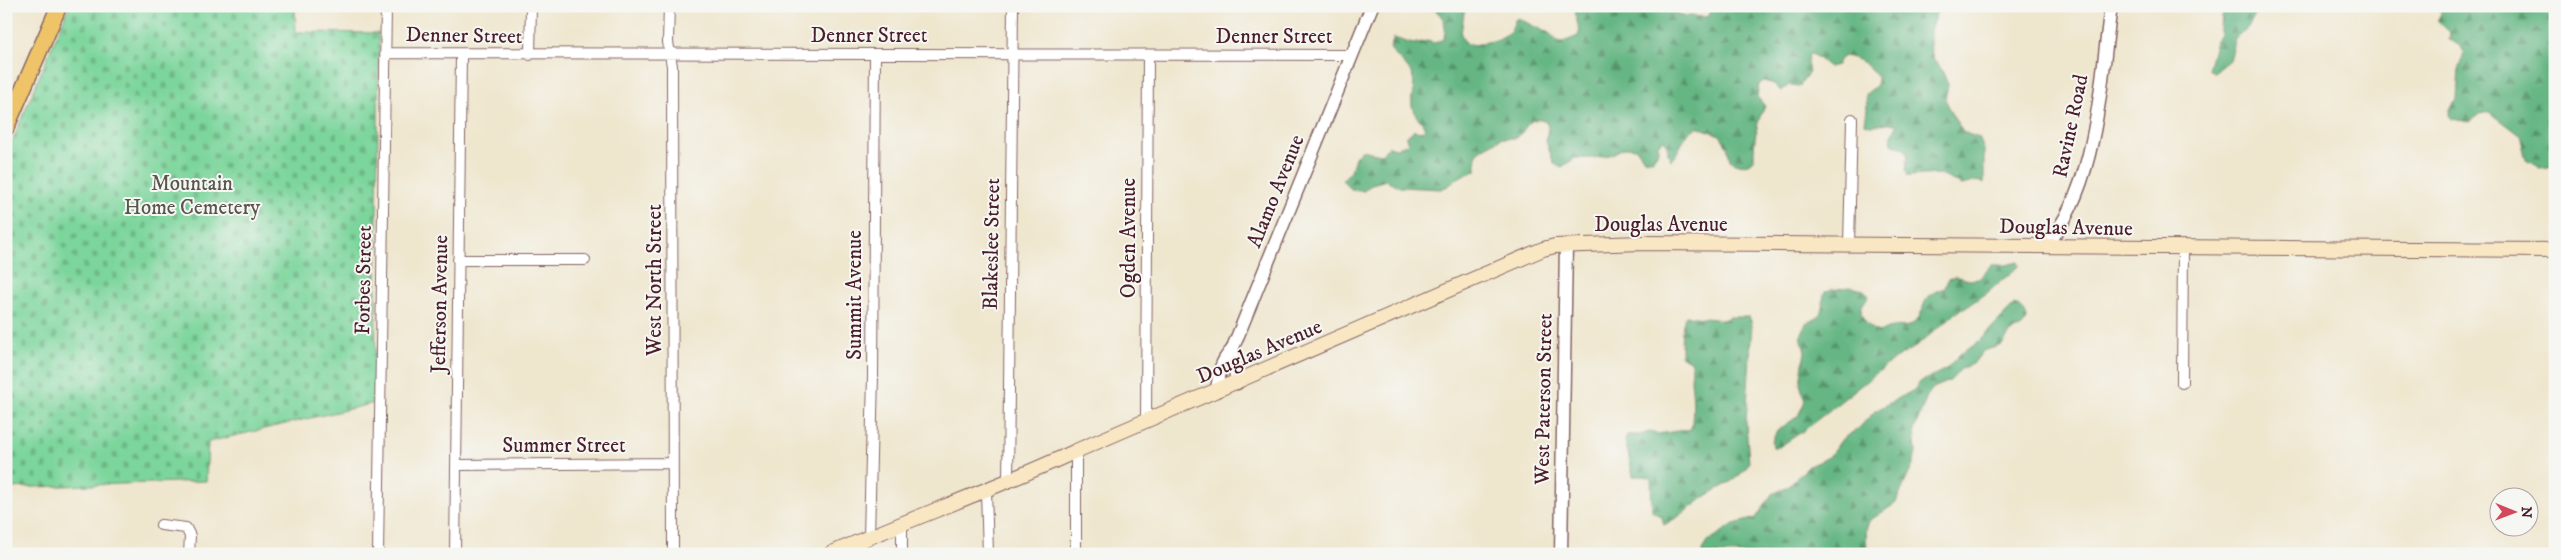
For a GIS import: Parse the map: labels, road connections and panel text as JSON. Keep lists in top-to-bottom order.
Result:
{
  "streets": {
    "main road": ["Douglas Avenue"],
    "street": [
      "Denner Street",
      "Ravine Road",
      "Alamo Avenue",
      "Ogden Avenue",
      "Blakeslee Street",
      "Forbes Street",
      "West North Street",
      "Summit Avenue",
      "Jefferson Avenue",
      "West Paterson Street",
      "Summer Street"
    ]
  },
  "crossings": [
    ["Denner Street", "Alamo Avenue"],
    ["Denner Street", "Ogden Avenue"],
    ["Denner Street", "Blakeslee Street"],
    ["Denner Street", "Forbes Street"],
    ["Denner Street", "West North Street"],
    ["Denner Street", "Summit Avenue"],
    ["Denner Street", "Jefferson Avenue"],
    ["Ravine Road", "Douglas Avenue"],
    ["Alamo Avenue", "Douglas Avenue"],
    ["Douglas Avenue", "Ogden Avenue"],
    ["Douglas Avenue", "Blakeslee Street"],
    ["Douglas Avenue", "Summit Avenue"],
    ["Douglas Avenue", "West Paterson Street"],
    ["West North Street", "Summer Street"],
    ["Jefferson Avenue", "Summer Street"]
  ],
  "parks": ["Mountain Home Cemetery"],
  "north": "right"
}
